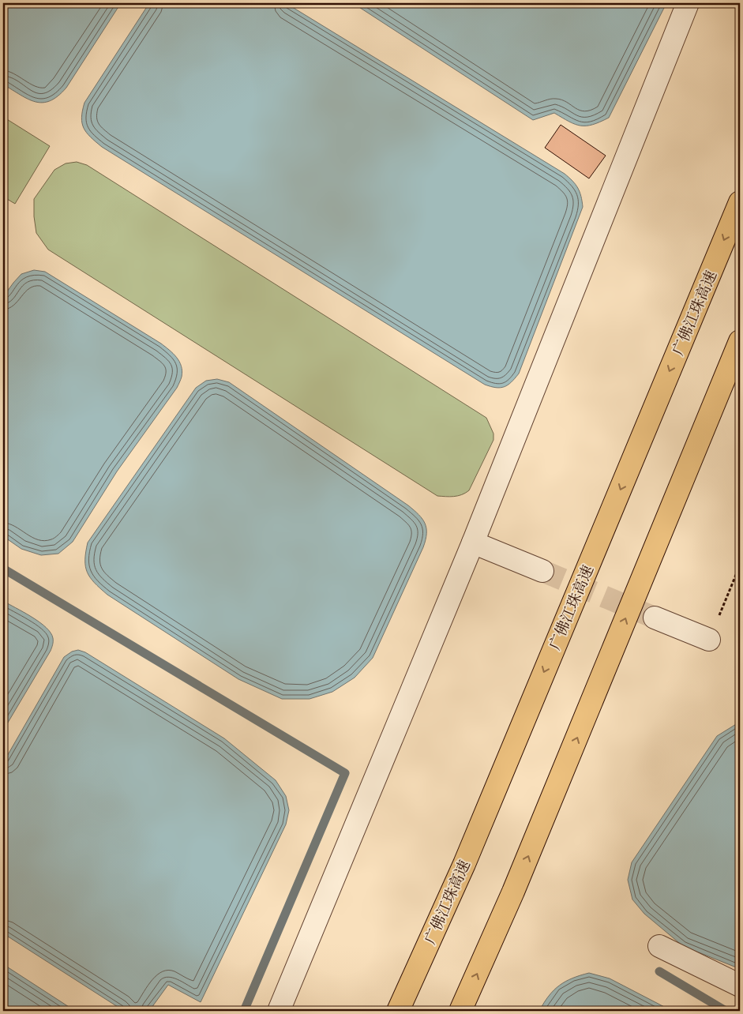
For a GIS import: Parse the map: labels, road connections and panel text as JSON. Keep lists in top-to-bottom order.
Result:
{
  "streets": {
    "highway": ["广佛江珠高速"]
  }
}
